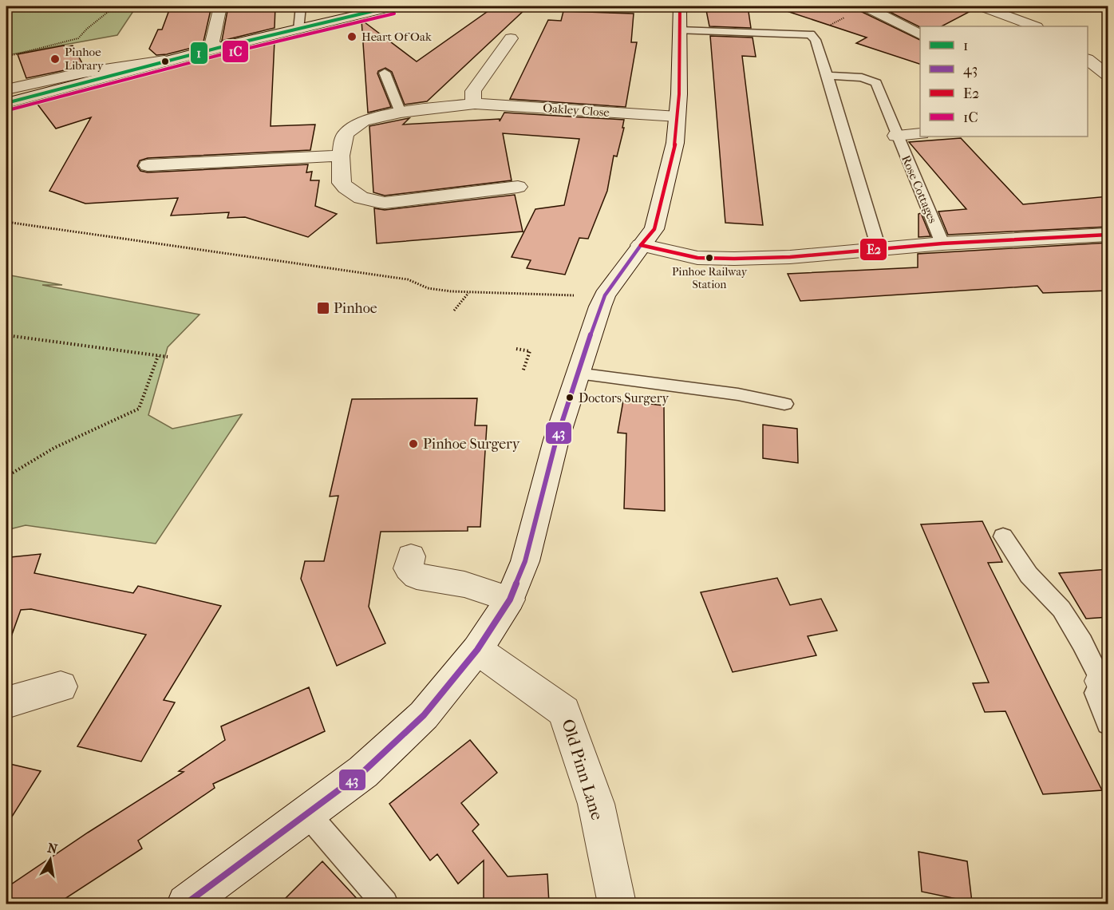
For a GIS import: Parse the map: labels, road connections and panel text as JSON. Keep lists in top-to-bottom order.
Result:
{
  "streets": {
    "street": ["Oakley Close", "Old Pinn Lane"],
    "lane": ["Rose Cottages"]
  },
  "places": {
    "other": [
      "Heart Of Oak",
      "Pinhoe Library",
      "Pinhoe Railway Station",
      "Doctors Surgery",
      "Pinhoe Surgery"
    ],
    "transit": ["Pinhoe"]
  },
  "lines": [
    "transit line 1",
    "transit line E2",
    "transit line 1C",
    "transit line 43"
  ],
  "legend": [
    "1",
    "43",
    "E2",
    "1C"
  ],
  "north": "top"
}
